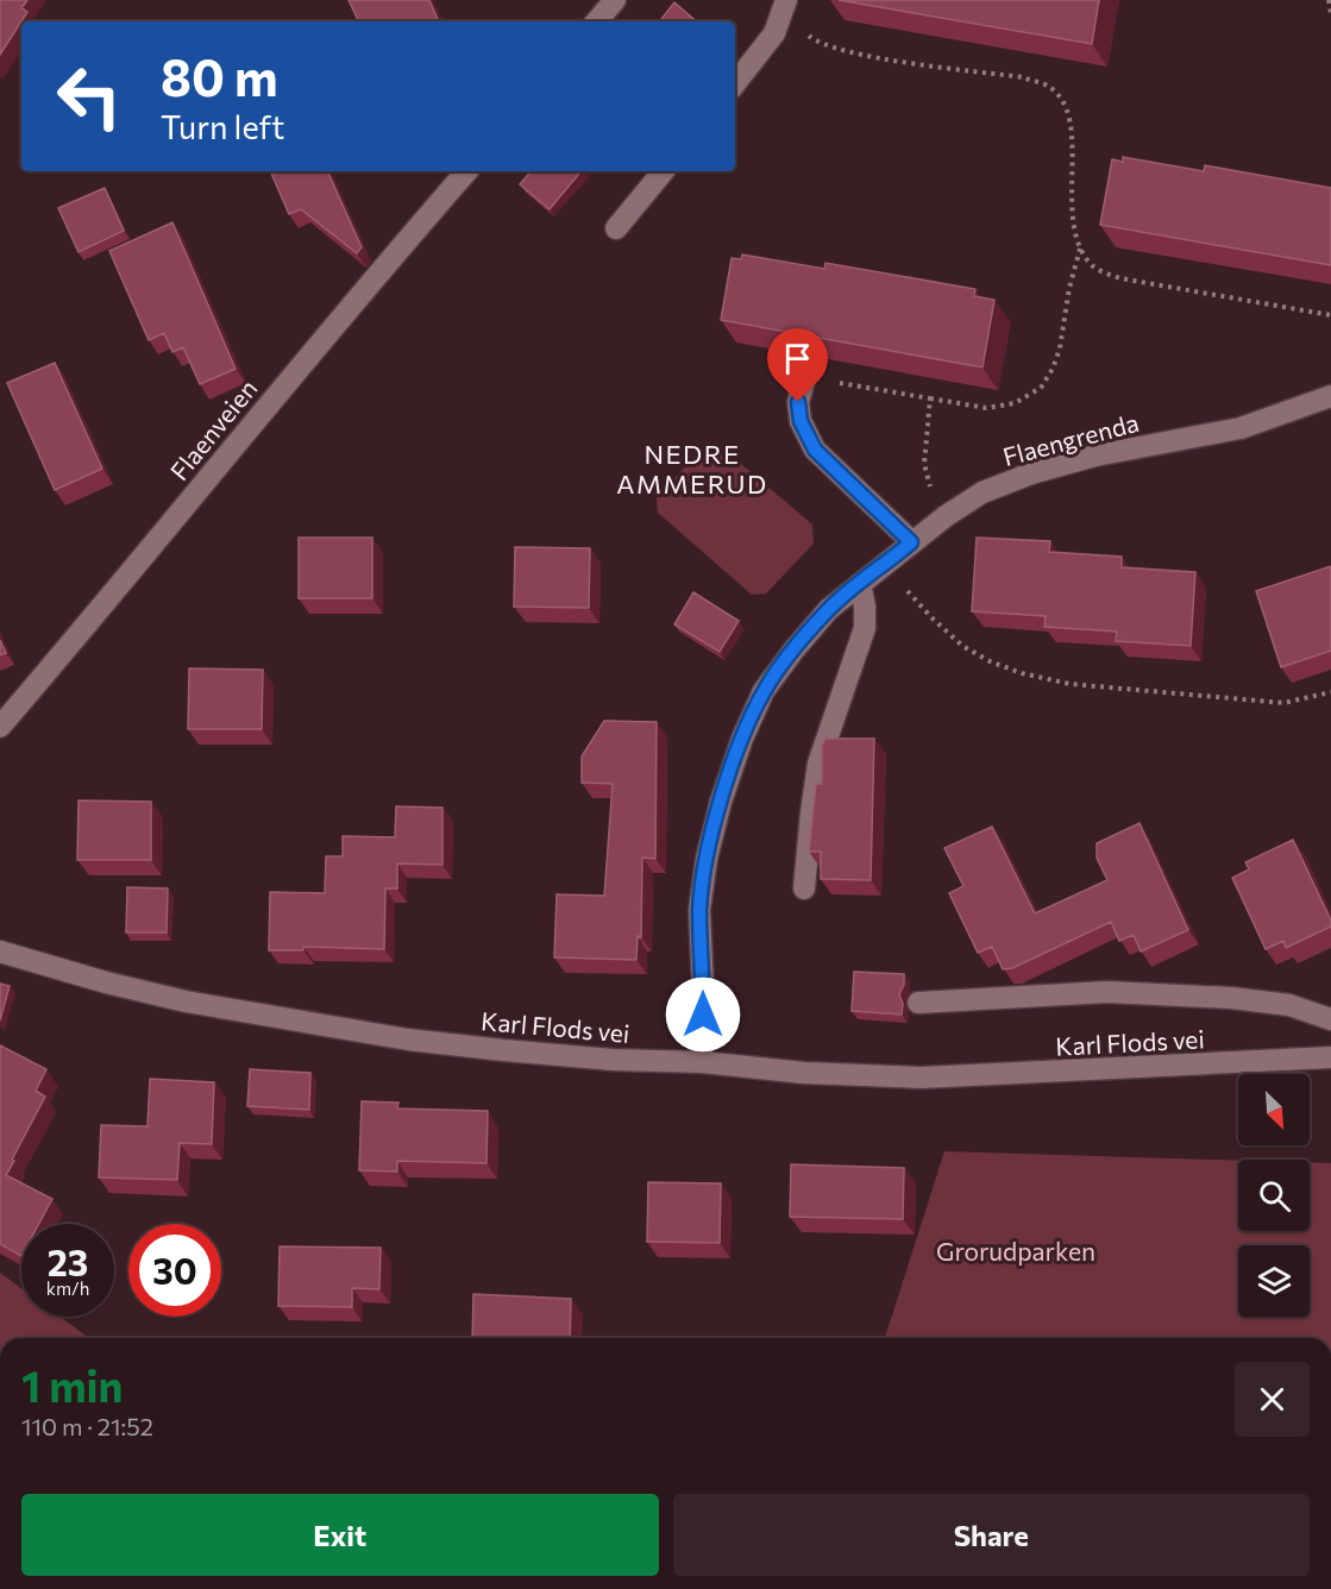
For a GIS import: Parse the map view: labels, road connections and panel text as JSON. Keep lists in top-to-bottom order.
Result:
{
  "streets": {
    "street": ["Flaenveien", "Flaengrenda", "Karl Flods vei"]
  },
  "crossings": [
    ["Flaengrenda", "Karl Flods vei"]
  ],
  "districts": ["NEDRE AMMERUD"],
  "parks": ["Grorudparken"],
  "north": "bottom right",
  "page": {
    "turn": ["80 m", "Turn left"],
    "speed": "23 km/h",
    "limit": "30",
    "heading": ["1 min", "110 m · 21:52"],
    "buttons": ["Exit", "Share"]
  }
}
